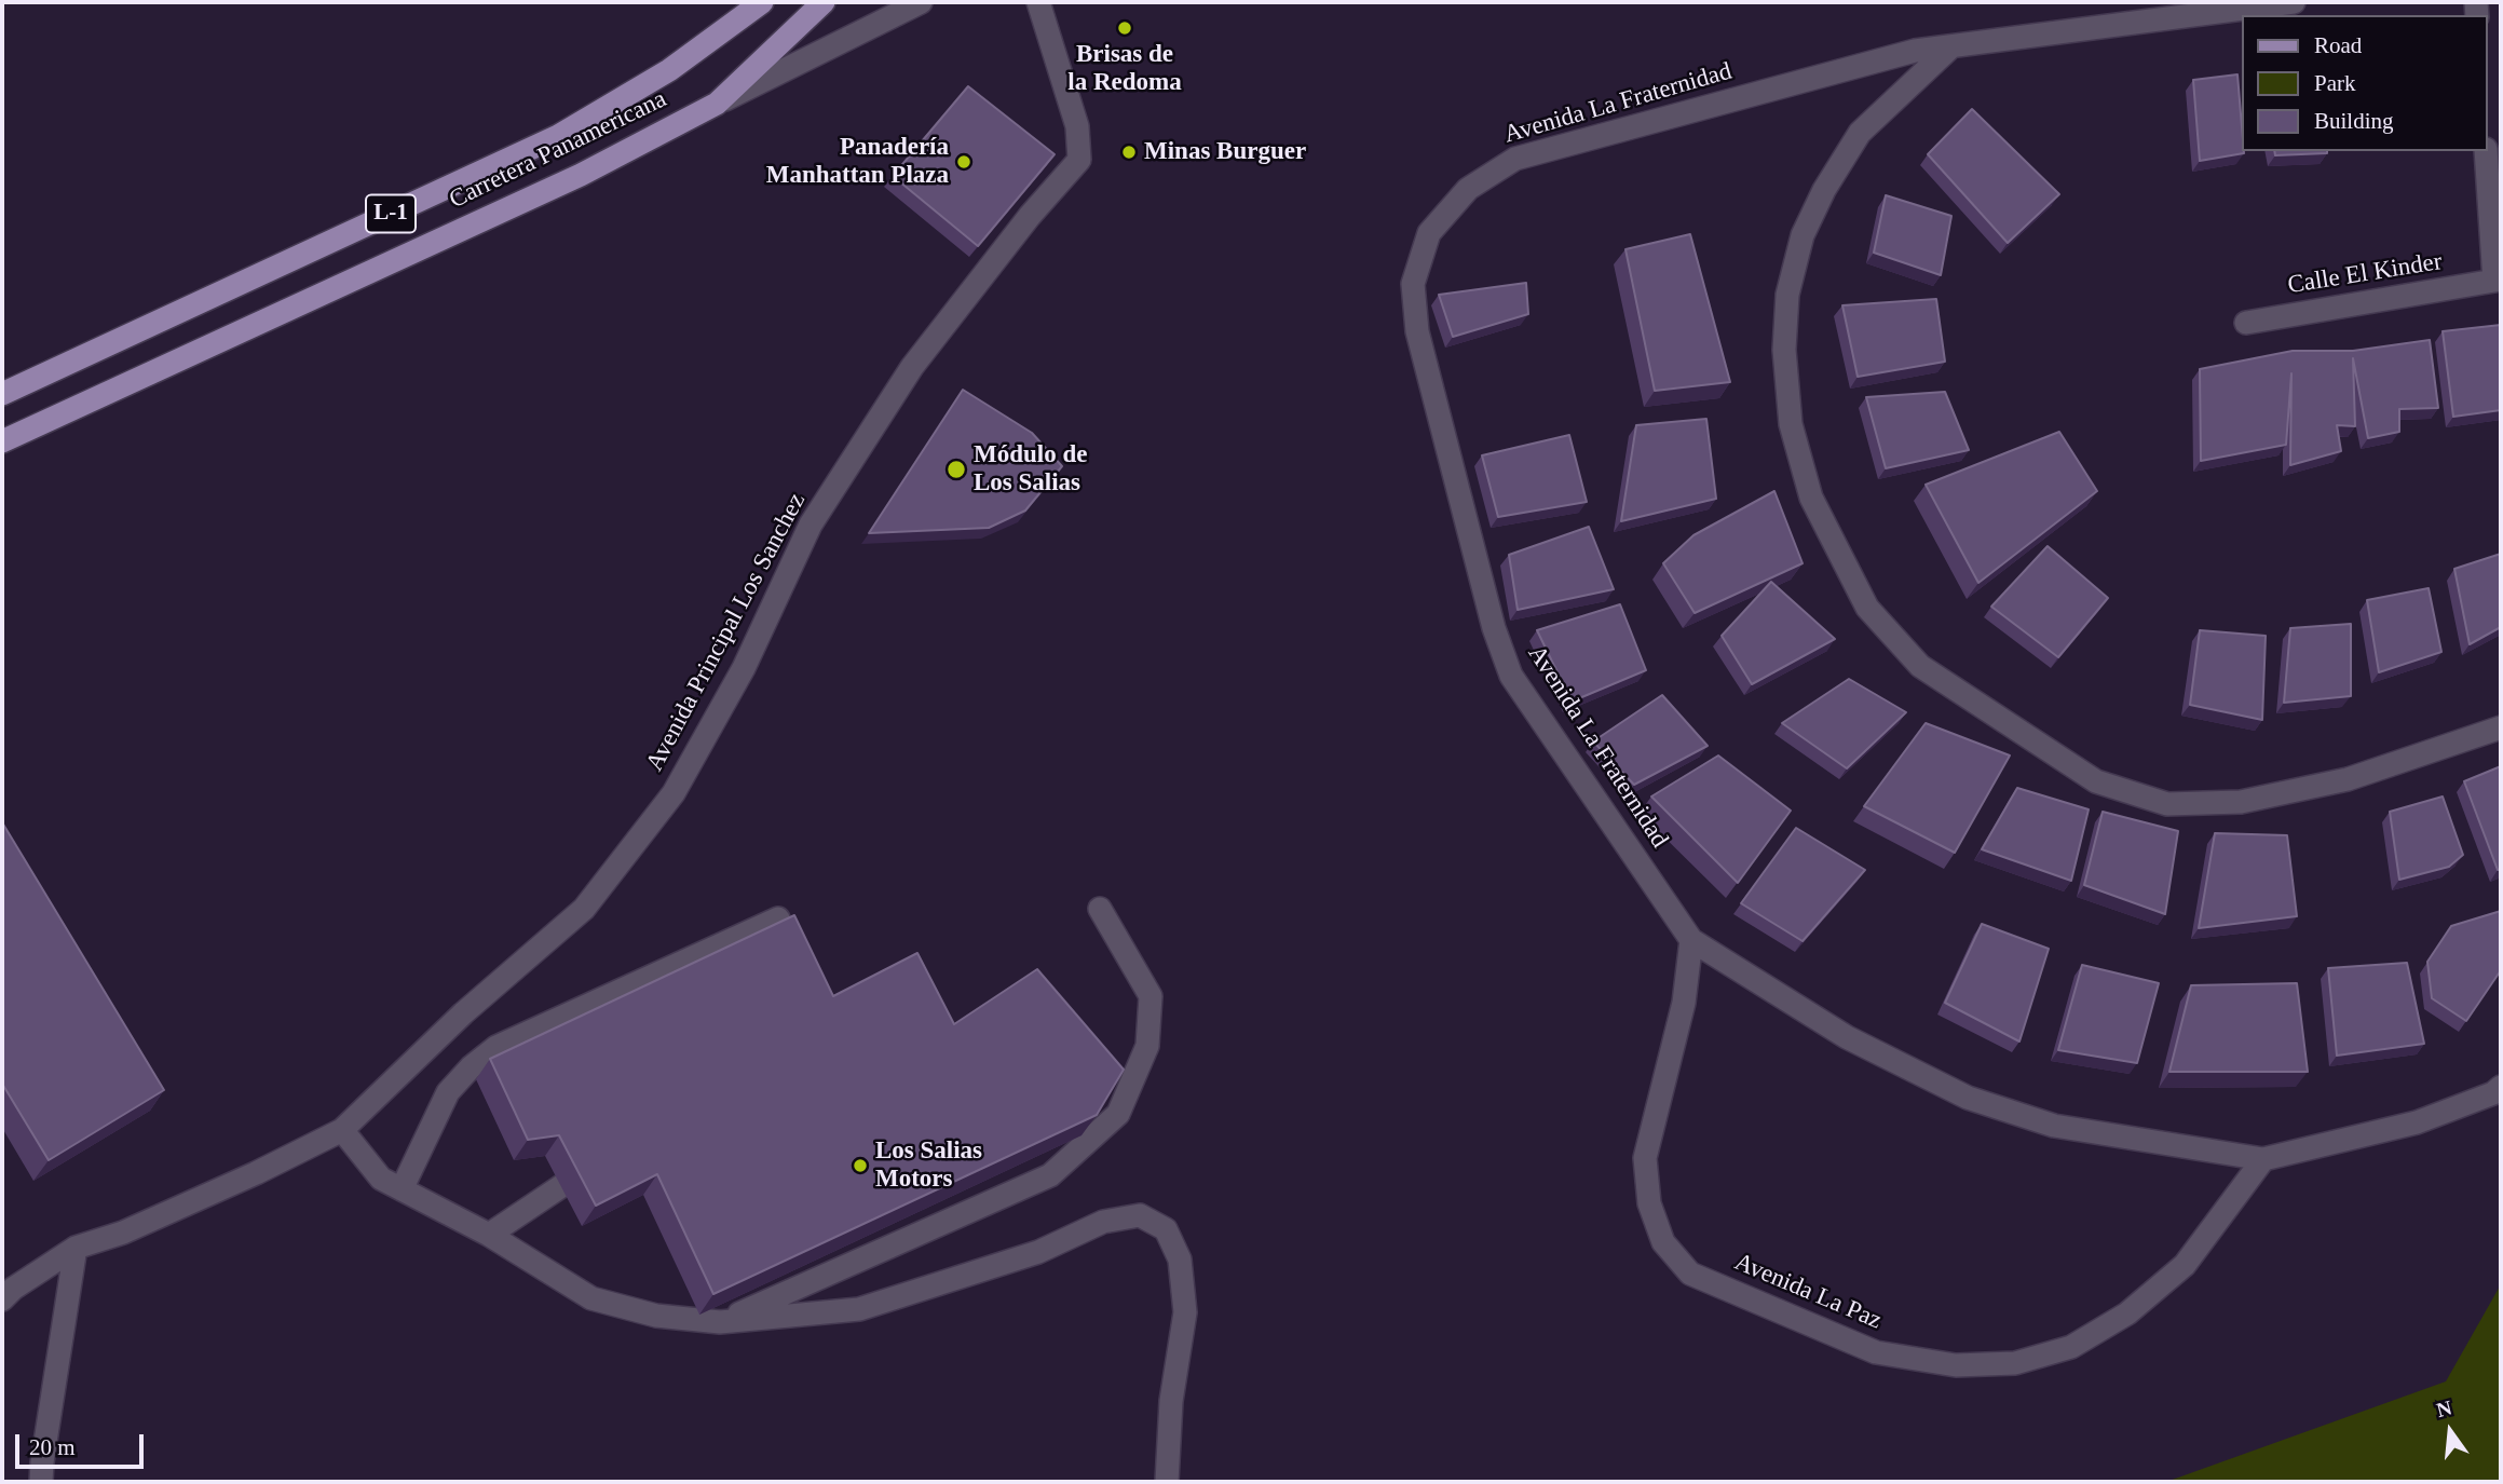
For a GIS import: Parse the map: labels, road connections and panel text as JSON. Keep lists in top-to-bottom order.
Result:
{
  "streets": {
    "main road": ["Carretera Panamericana", "L-1"],
    "street": [
      "Avenida La Fraternidad",
      "Calle El Kinder",
      "Avenida Principal Los Sanchez",
      "Avenida La Paz"
    ]
  },
  "crossings": [
    ["Avenida La Fraternidad", "Avenida La Paz"]
  ],
  "places": [
    "Brisas de la Redoma",
    "Minas Burguer",
    "Panadería Manhattan Plaza",
    "Módulo de Los Salias",
    "Los Salias Motors"
  ],
  "legend": ["Road", "Park", "Building"],
  "scale_bar": "20 m",
  "north": "top"
}
